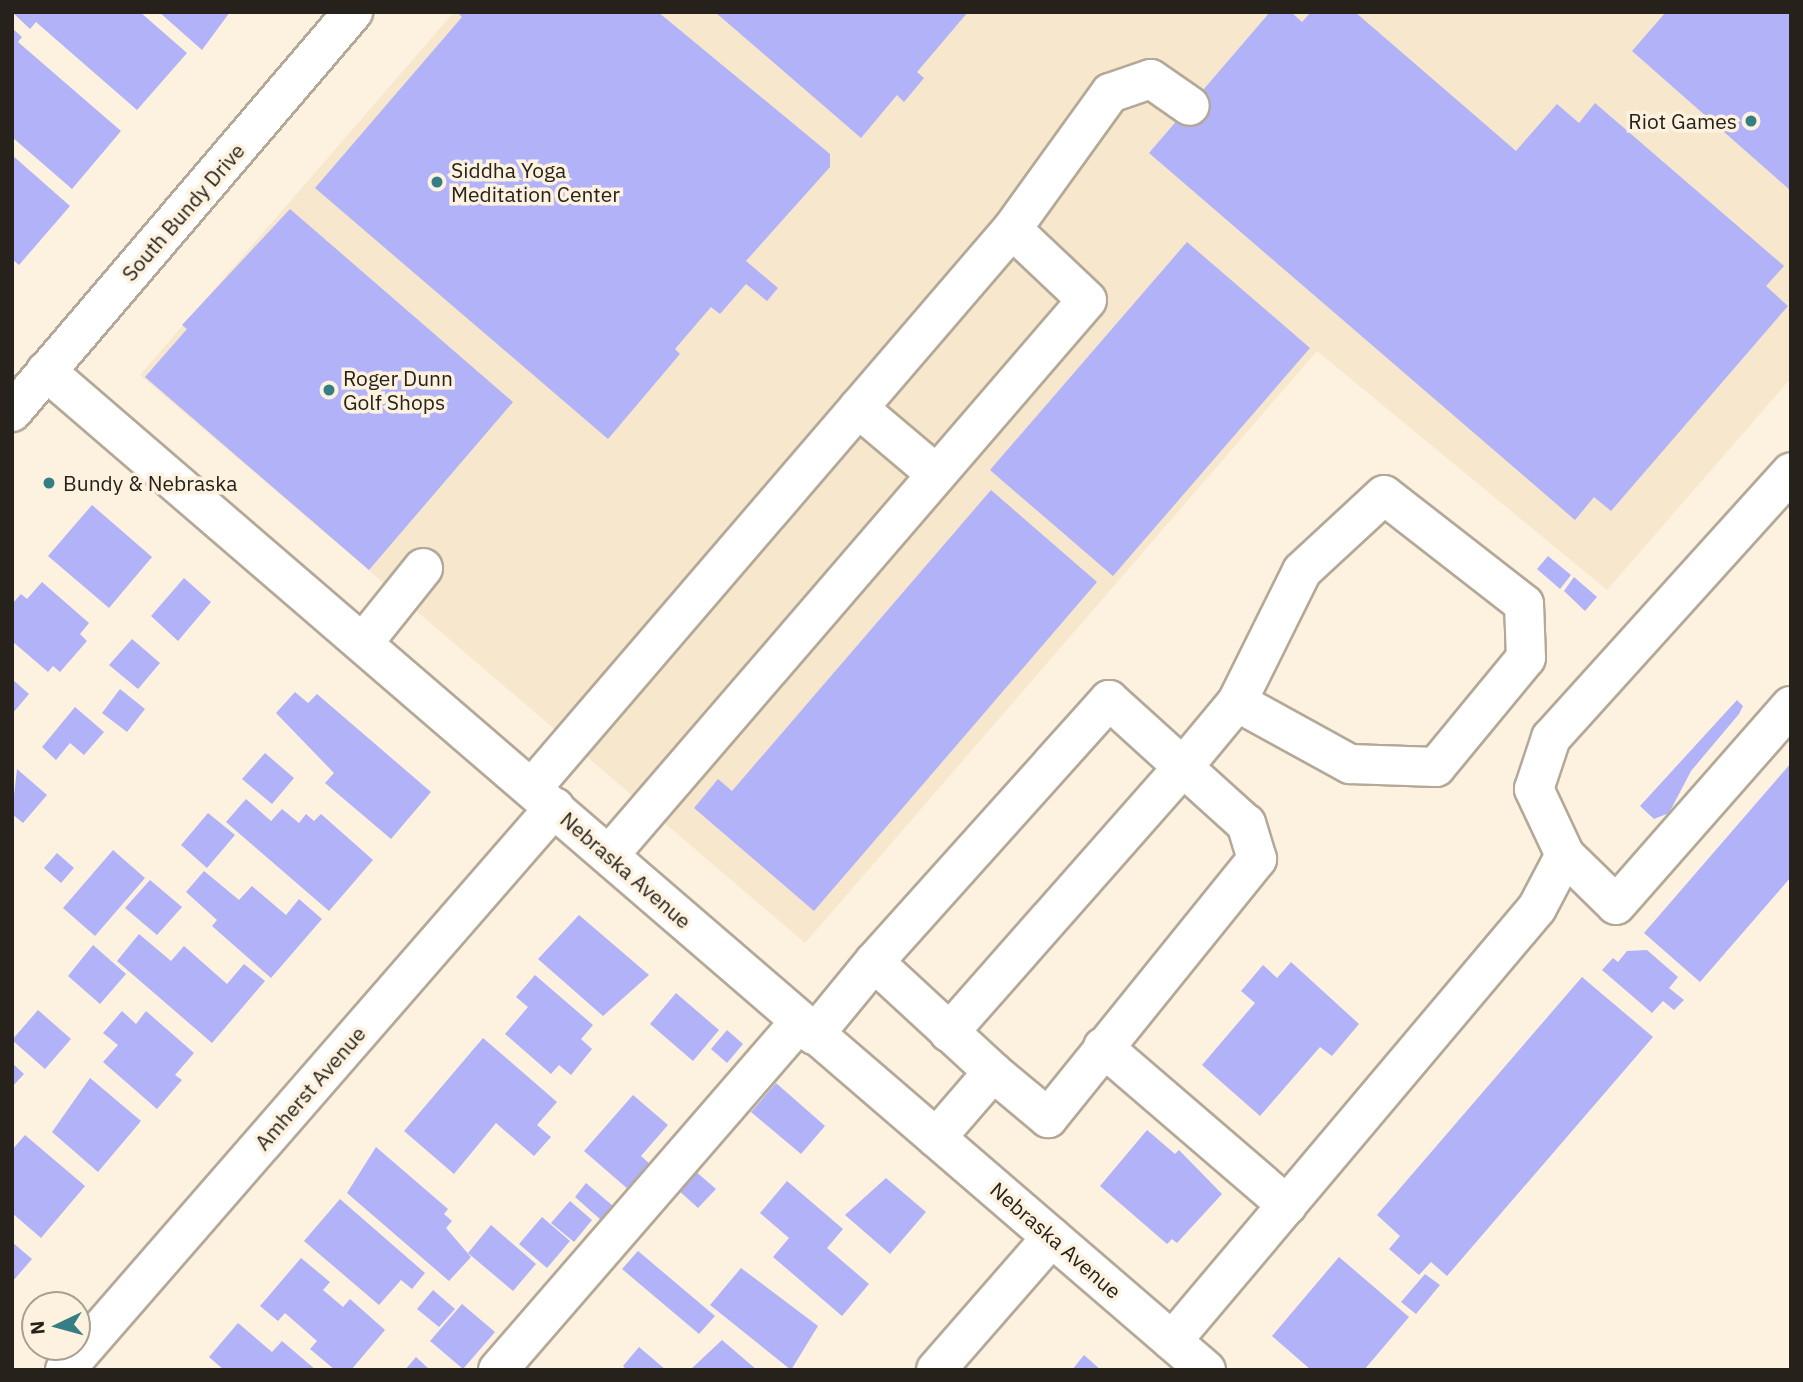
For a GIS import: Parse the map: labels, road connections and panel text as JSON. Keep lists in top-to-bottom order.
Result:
{
  "streets": {
    "street": ["South Bundy Drive", "Nebraska Avenue", "Amherst Avenue"]
  },
  "crossings": [
    ["South Bundy Drive", "Nebraska Avenue"],
    ["Nebraska Avenue", "Amherst Avenue"]
  ],
  "places": [
    "Riot Games",
    "Siddha Yoga Meditation Center",
    "Roger Dunn Golf Shops",
    "Bundy & Nebraska"
  ],
  "north": "left"
}
